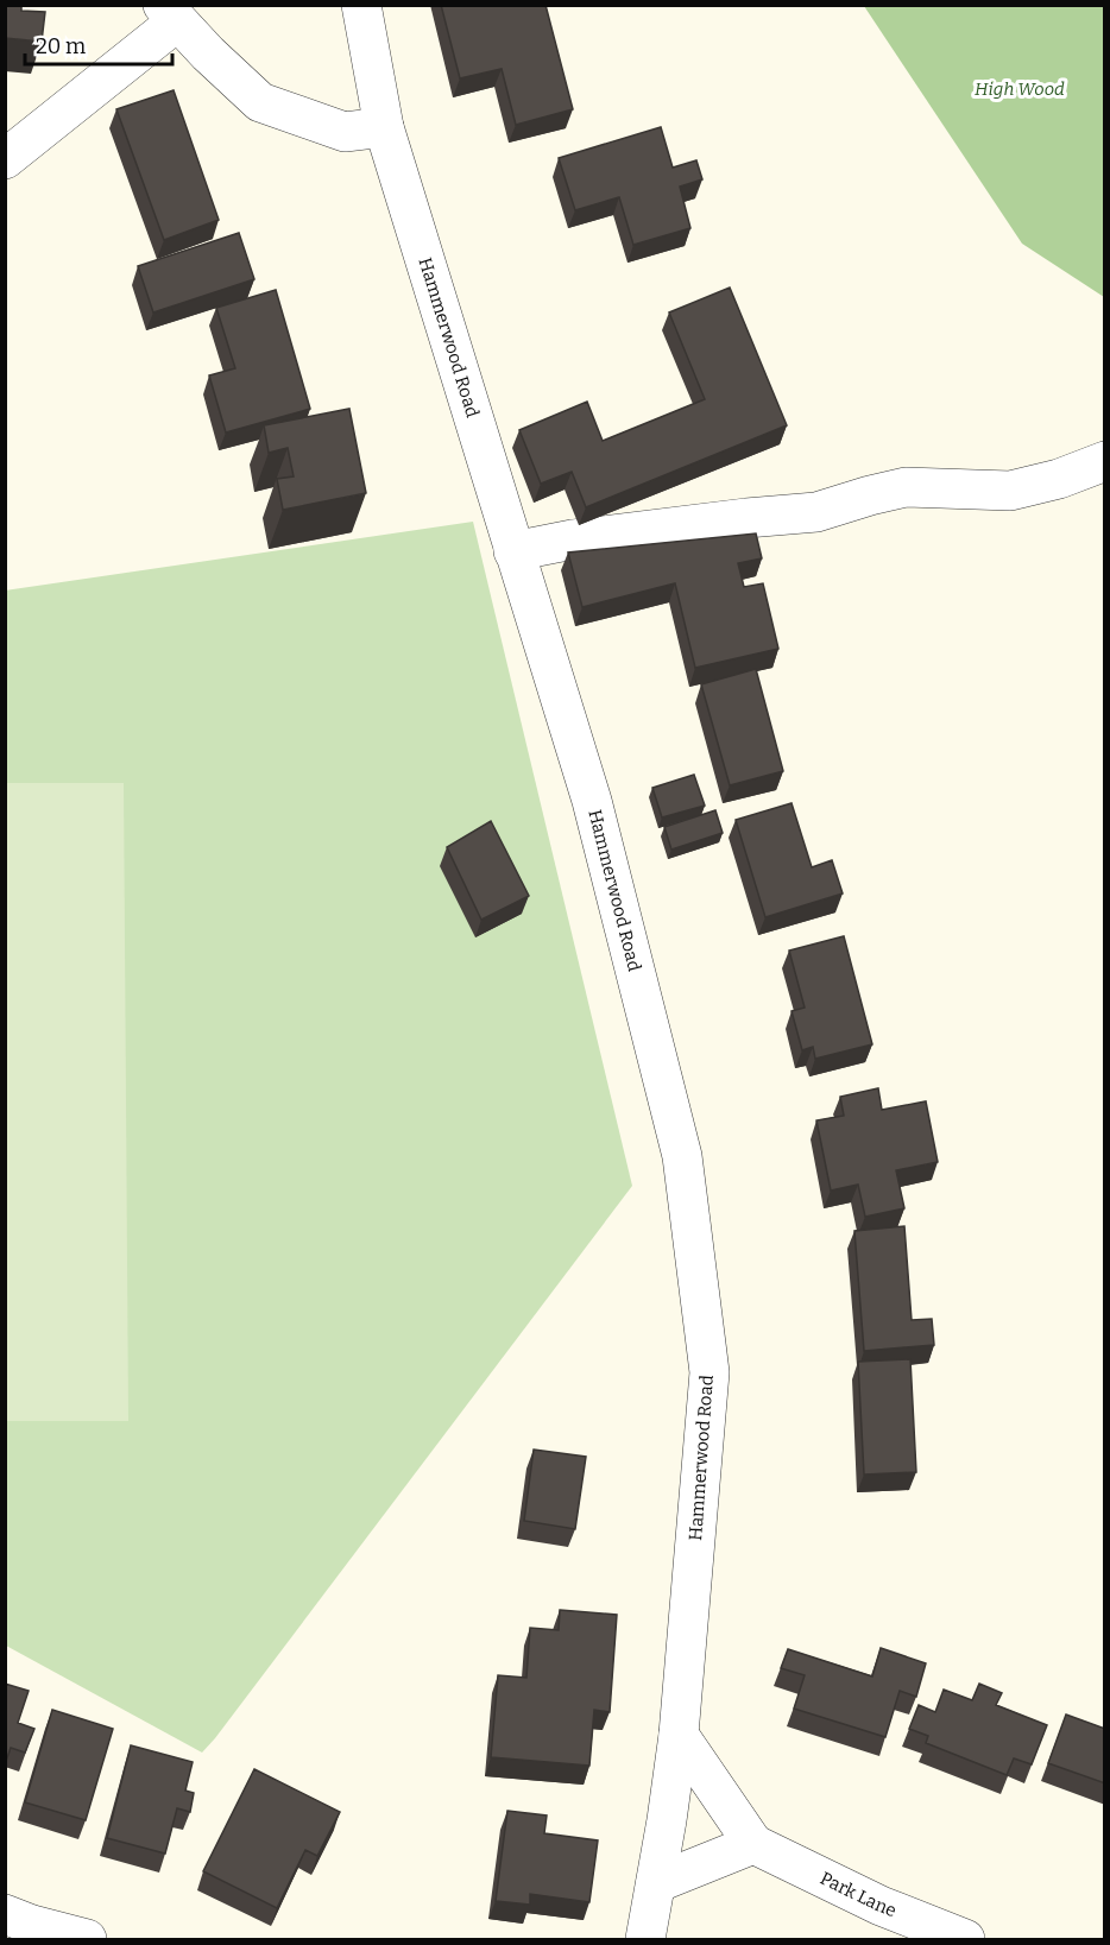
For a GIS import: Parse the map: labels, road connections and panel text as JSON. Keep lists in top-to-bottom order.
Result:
{
  "streets": {
    "street": ["Hammerwood Road", "Park Lane"]
  },
  "parks": ["High Wood"],
  "scale_bar": "20 m"
}
